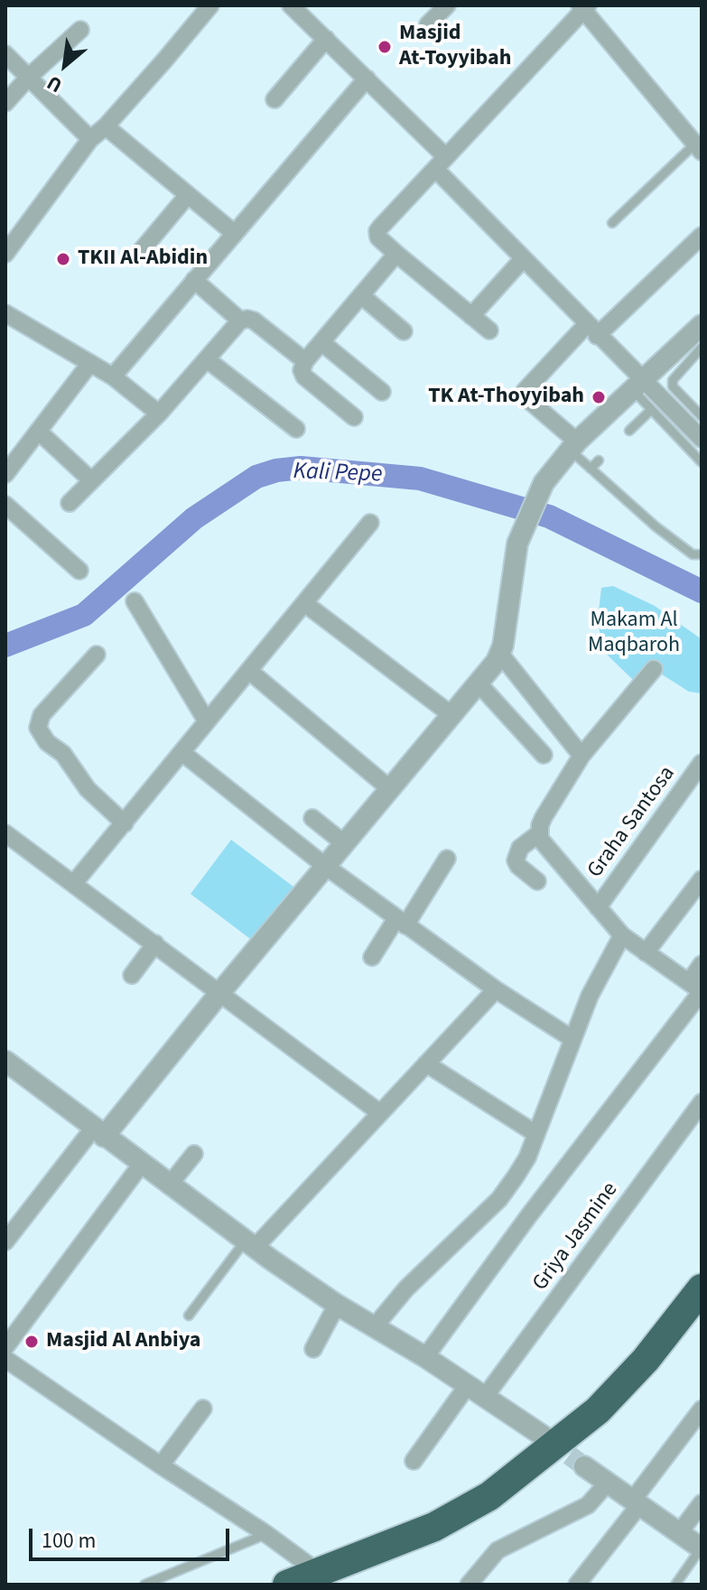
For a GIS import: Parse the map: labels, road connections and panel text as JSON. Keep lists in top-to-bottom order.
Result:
{
  "streets": {
    "street": ["Graha Santosa", "Griya Jasmine"]
  },
  "water": ["Kali Pepe"],
  "parks": ["Makam Al Maqbaroh"],
  "places": [
    "Masjid At-Toyyibah",
    "TKII Al-Abidin",
    "TK At-Thoyyibah",
    "Masjid Al Anbiya"
  ],
  "scale_bar": "100 m",
  "north": "bottom left"
}
